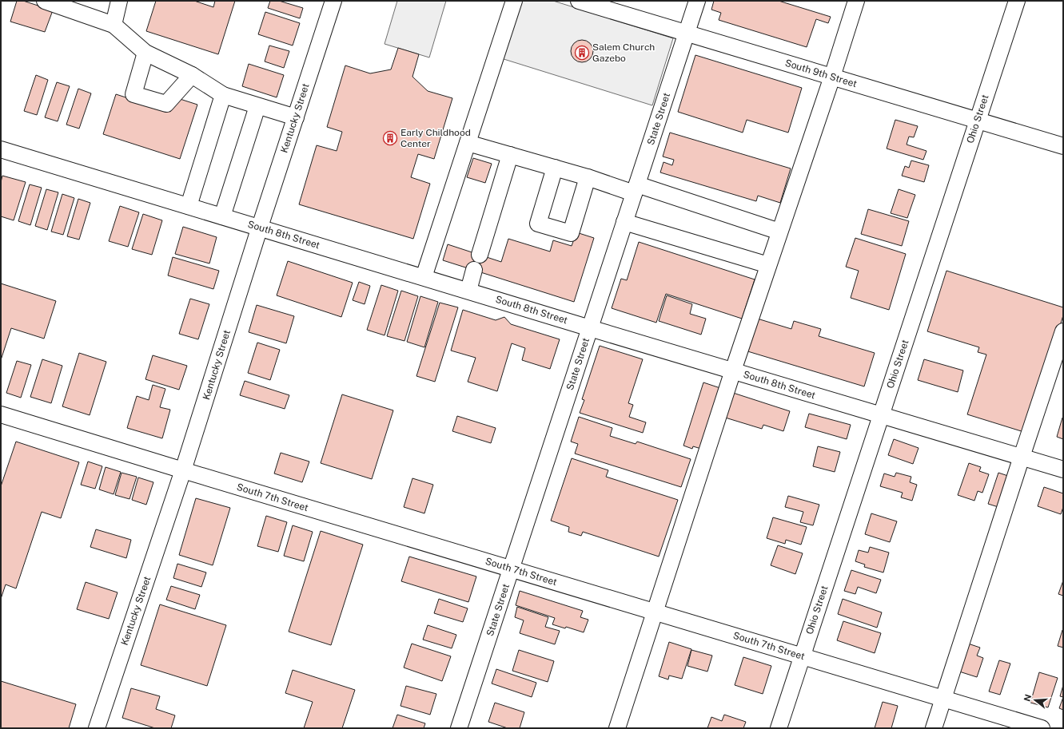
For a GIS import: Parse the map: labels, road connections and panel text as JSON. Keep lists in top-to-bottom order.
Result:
{
  "streets": {
    "street": [
      "South 9th Street",
      "Kentucky Street",
      "State Street",
      "Ohio Street",
      "South 8th Street",
      "South 7th Street"
    ]
  },
  "crossings": [
    ["South 9th Street", "State Street"],
    ["South 9th Street", "Ohio Street"],
    ["Kentucky Street", "South 8th Street"],
    ["Kentucky Street", "South 7th Street"],
    ["State Street", "South 8th Street"],
    ["State Street", "South 7th Street"],
    ["Ohio Street", "South 8th Street"],
    ["Ohio Street", "South 7th Street"]
  ],
  "places": {
    "building": ["Salem Church Gazebo", "Early Childhood Center"]
  },
  "north": "left"
}
